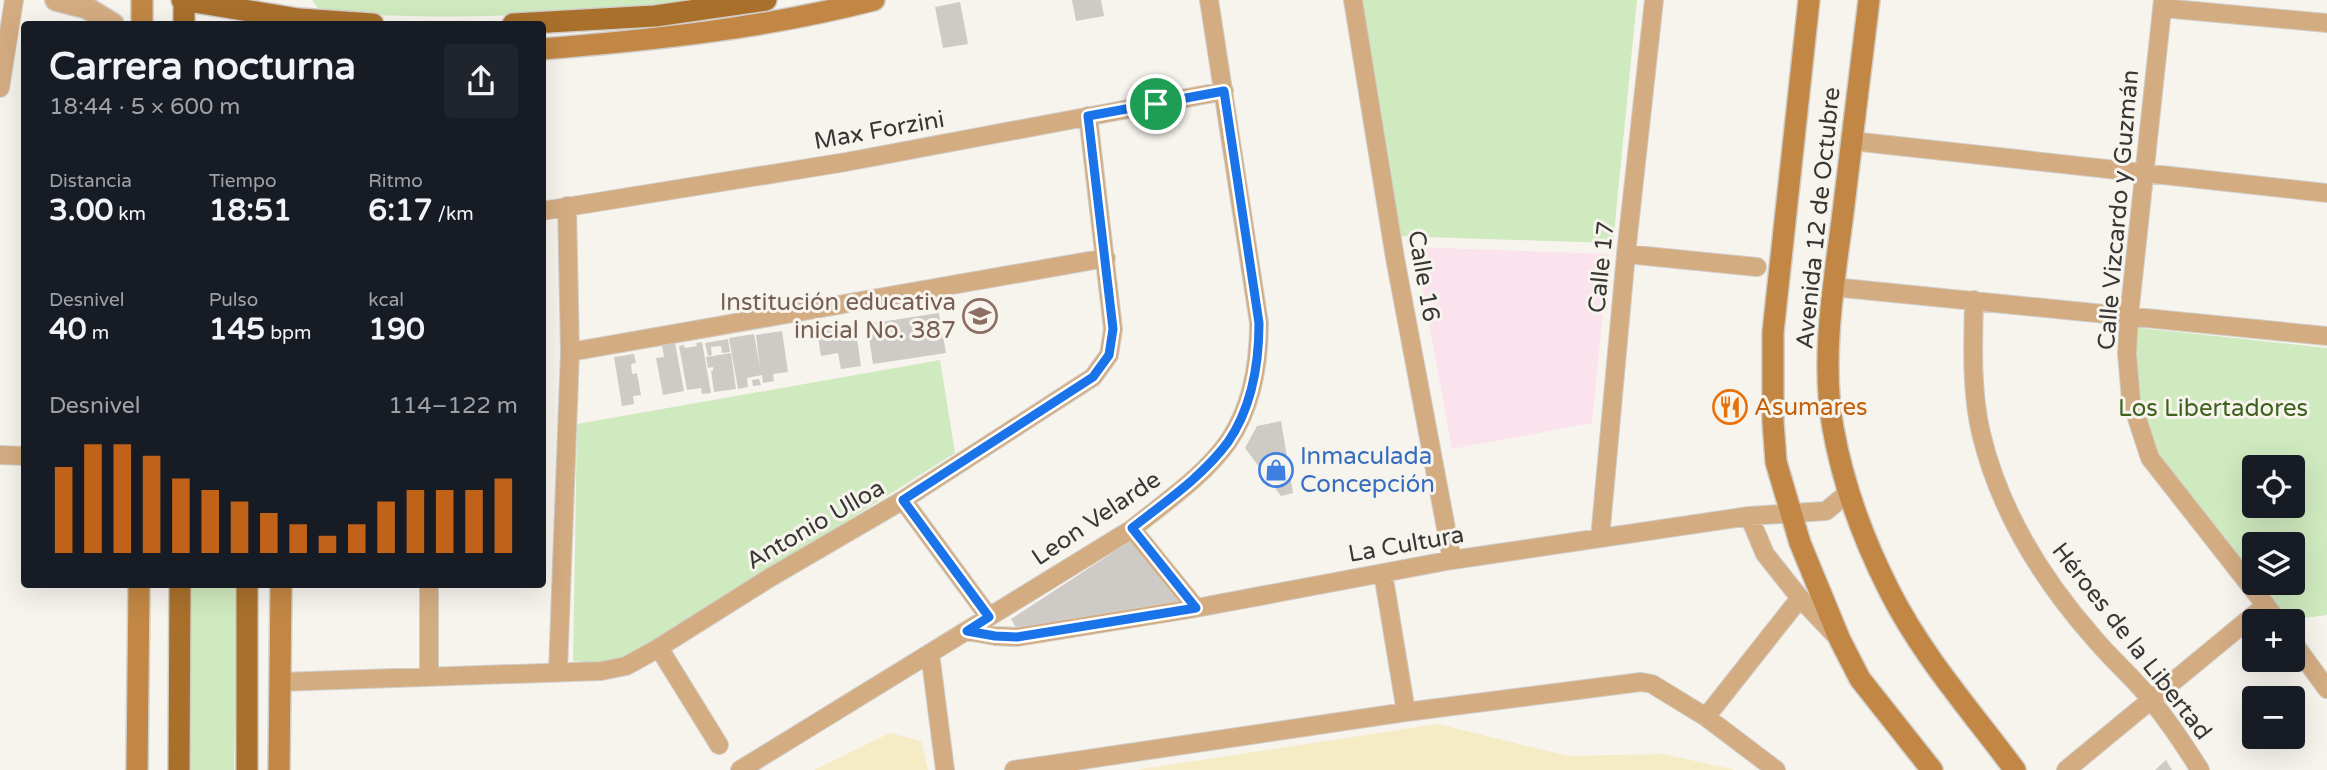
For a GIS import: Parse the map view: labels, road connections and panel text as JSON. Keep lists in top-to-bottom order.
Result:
{
  "streets": {
    "main road": ["Avenida 12 de Octubre"],
    "street": [
      "Max Forzini",
      "Calle Vizcardo y Guzmán",
      "Calle 17",
      "Calle 16",
      "Leon Velarde",
      "Antonio Ulloa",
      "La Cultura",
      "Héroes de la Libertad"
    ]
  },
  "crossings": [
    ["Max Forzini", "Leon Velarde"],
    ["Max Forzini", "Antonio Ulloa"],
    ["Avenida 12 de Octubre", "La Cultura"],
    ["Calle 17", "La Cultura"],
    ["Calle 16", "La Cultura"],
    ["Leon Velarde", "La Cultura"]
  ],
  "parks": ["Los Libertadores"],
  "places": {
    "school or university": ["Institución educativa inicial No. 387"],
    "restaurant": ["Asumares"],
    "shop": ["Inmaculada Concepción"]
  },
  "page": {
    "heading": ["Carrera nocturna", "18:44 · 5 × 600 m"],
    "stats": [
      ["Distancia", "3.00 km"],
      ["Tiempo", "18:51"],
      ["Ritmo", "6:17 /km"],
      ["Desnivel", "40 m"],
      ["Pulso", "145 bpm"],
      ["kcal", "190"]
    ],
    "chart": ["Desnivel", "114–122 m"],
    "map_buttons": ["+", "−"]
  }
}
